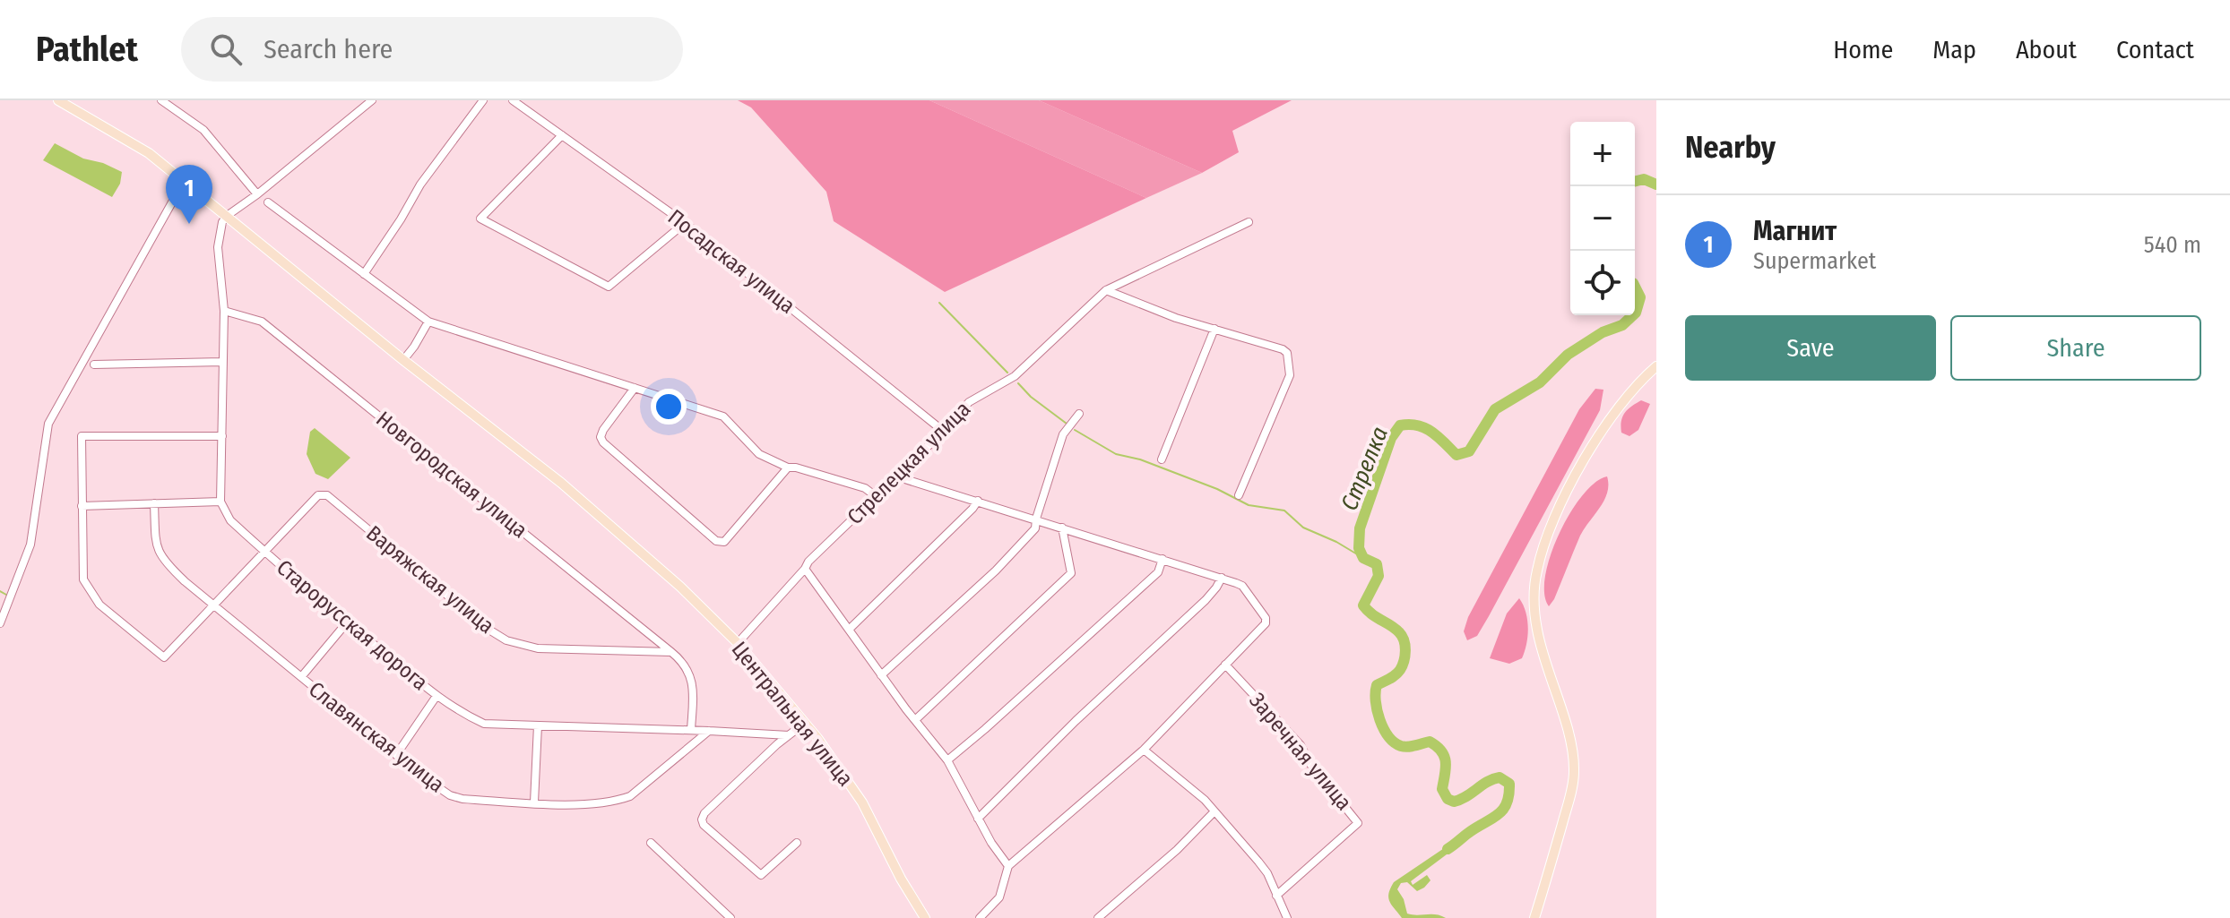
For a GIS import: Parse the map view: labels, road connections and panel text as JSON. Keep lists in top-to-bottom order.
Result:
{
  "streets": {
    "main road": ["Центральная улица"],
    "street": [
      "Посадская улица",
      "Стрелецкая улица",
      "Новгородская улица",
      "Варяжская улица",
      "Старорусская дорога",
      "Славянская улица",
      "Заречная улица"
    ]
  },
  "crossings": [
    ["Посадская улица", "Стрелецкая улица"],
    ["Стрелецкая улица", "Центральная улица"],
    ["Новгородская улица", "Варяжская улица"],
    ["Варяжская улица", "Старорусская дорога"],
    ["Варяжская улица", "Славянская улица"],
    ["Старорусская дорога", "Славянская улица"]
  ],
  "water": ["Стрелка"],
  "page": {
    "header": "Pathlet",
    "search": "Search here",
    "nav": [
      "Home",
      "Map",
      "About",
      "Contact"
    ],
    "heading": "Nearby",
    "map_buttons": ["+", "−"],
    "pins": "1",
    "list": [
      {
        "mark": "1",
        "name": "Магнит",
        "note": "Supermarket",
        "value": "540 m"
      }
    ],
    "buttons": ["Save", "Share"]
  }
}
